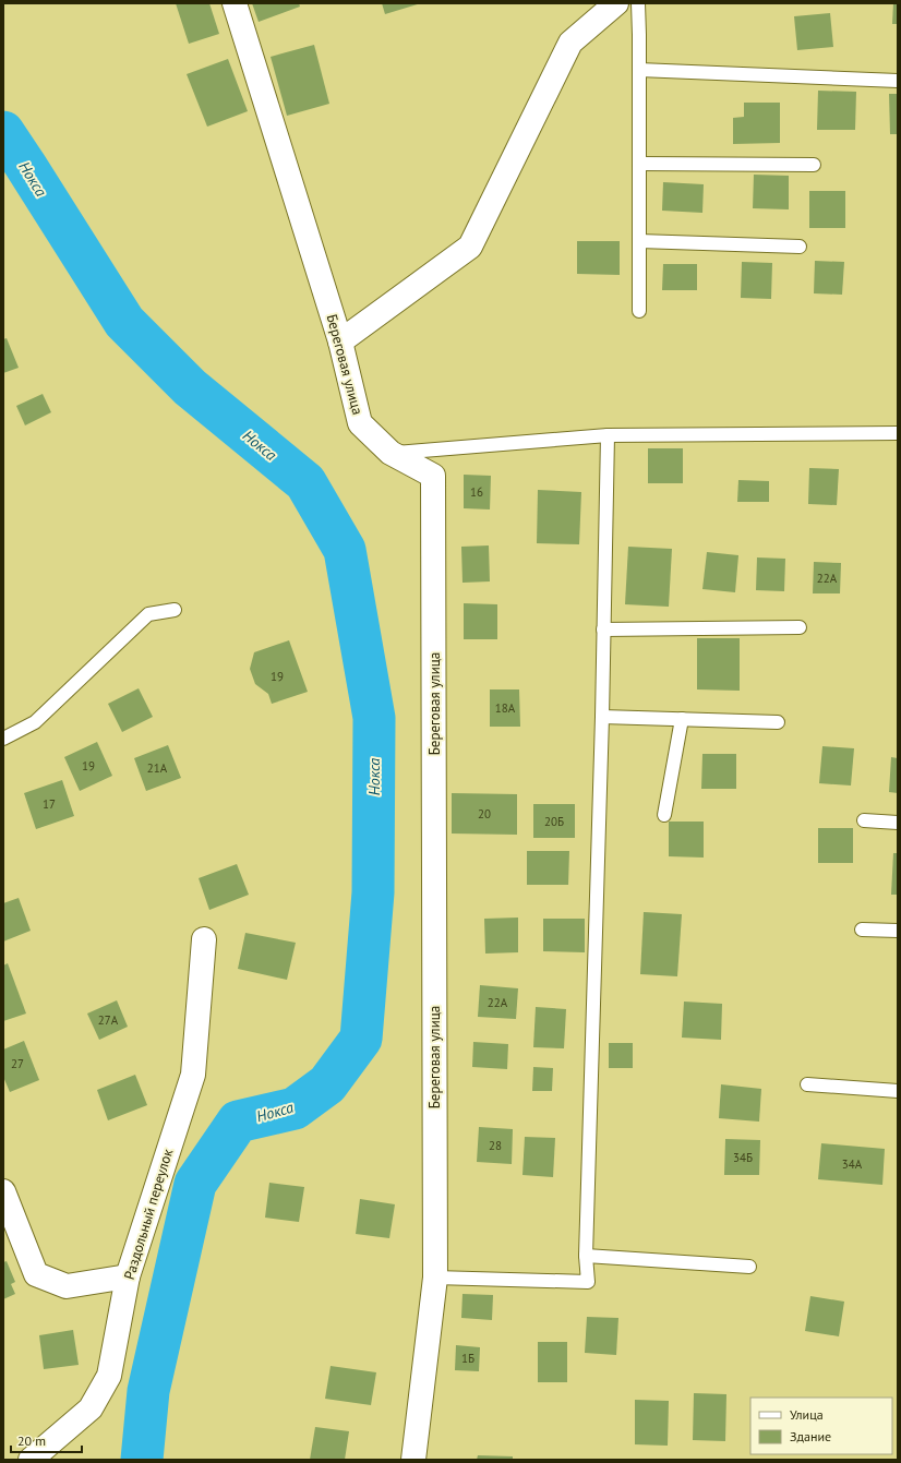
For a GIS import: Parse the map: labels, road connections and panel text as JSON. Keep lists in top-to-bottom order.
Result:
{
  "streets": {
    "street": ["Береговая улица", "Раздольный переулок"]
  },
  "water": ["Нокса"],
  "house_numbers": [
    "16",
    "22А",
    "19",
    "18А",
    "19",
    "21А",
    "17",
    "20",
    "20Б",
    "22А",
    "27А",
    "27",
    "28",
    "34Б",
    "34А",
    "1Б"
  ],
  "legend": ["Улица", "Здание"],
  "scale_bar": "20 m"
}
